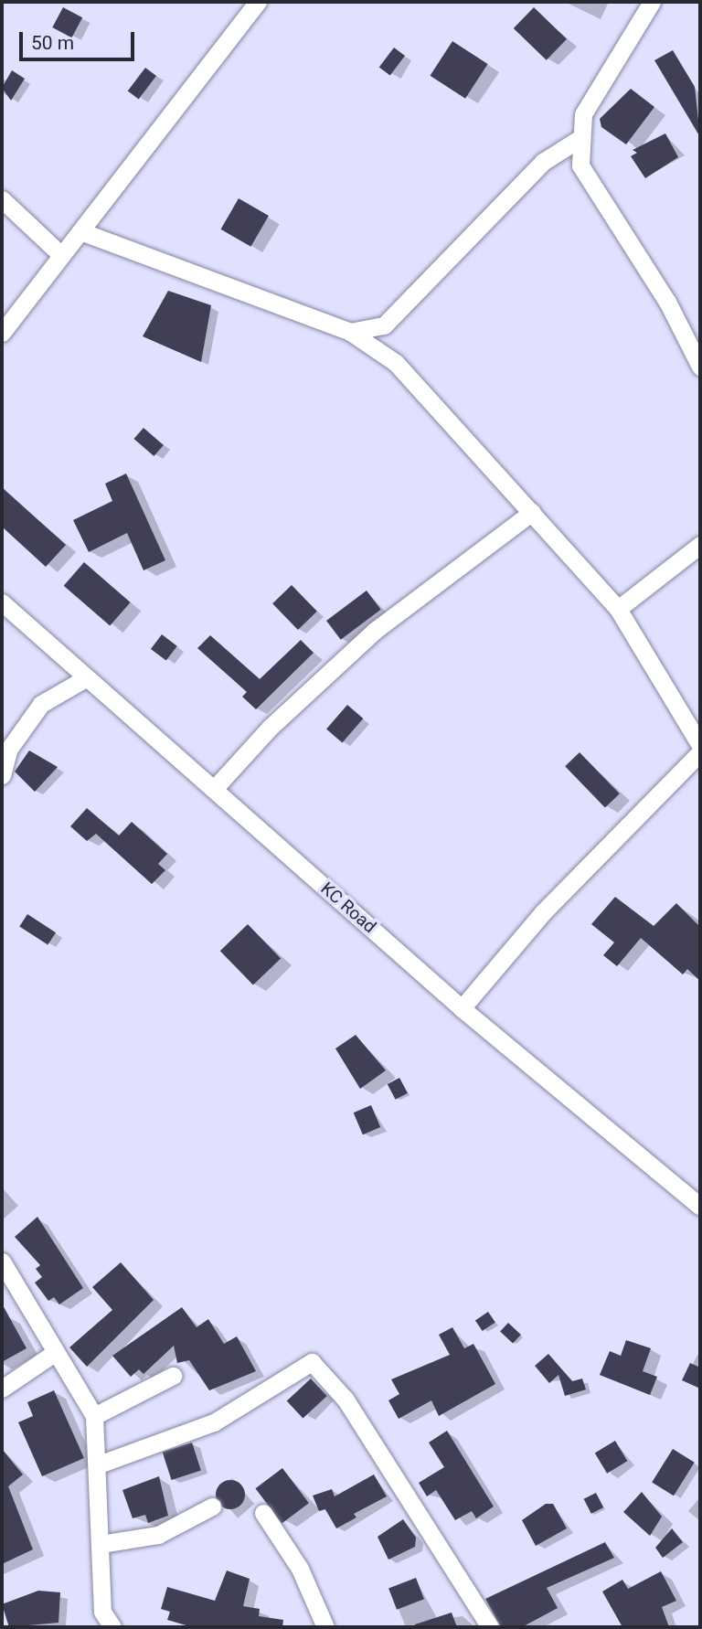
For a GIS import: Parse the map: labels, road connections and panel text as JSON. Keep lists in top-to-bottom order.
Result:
{
  "streets": {
    "street": ["KC Road"]
  },
  "scale_bar": "50 m"
}
